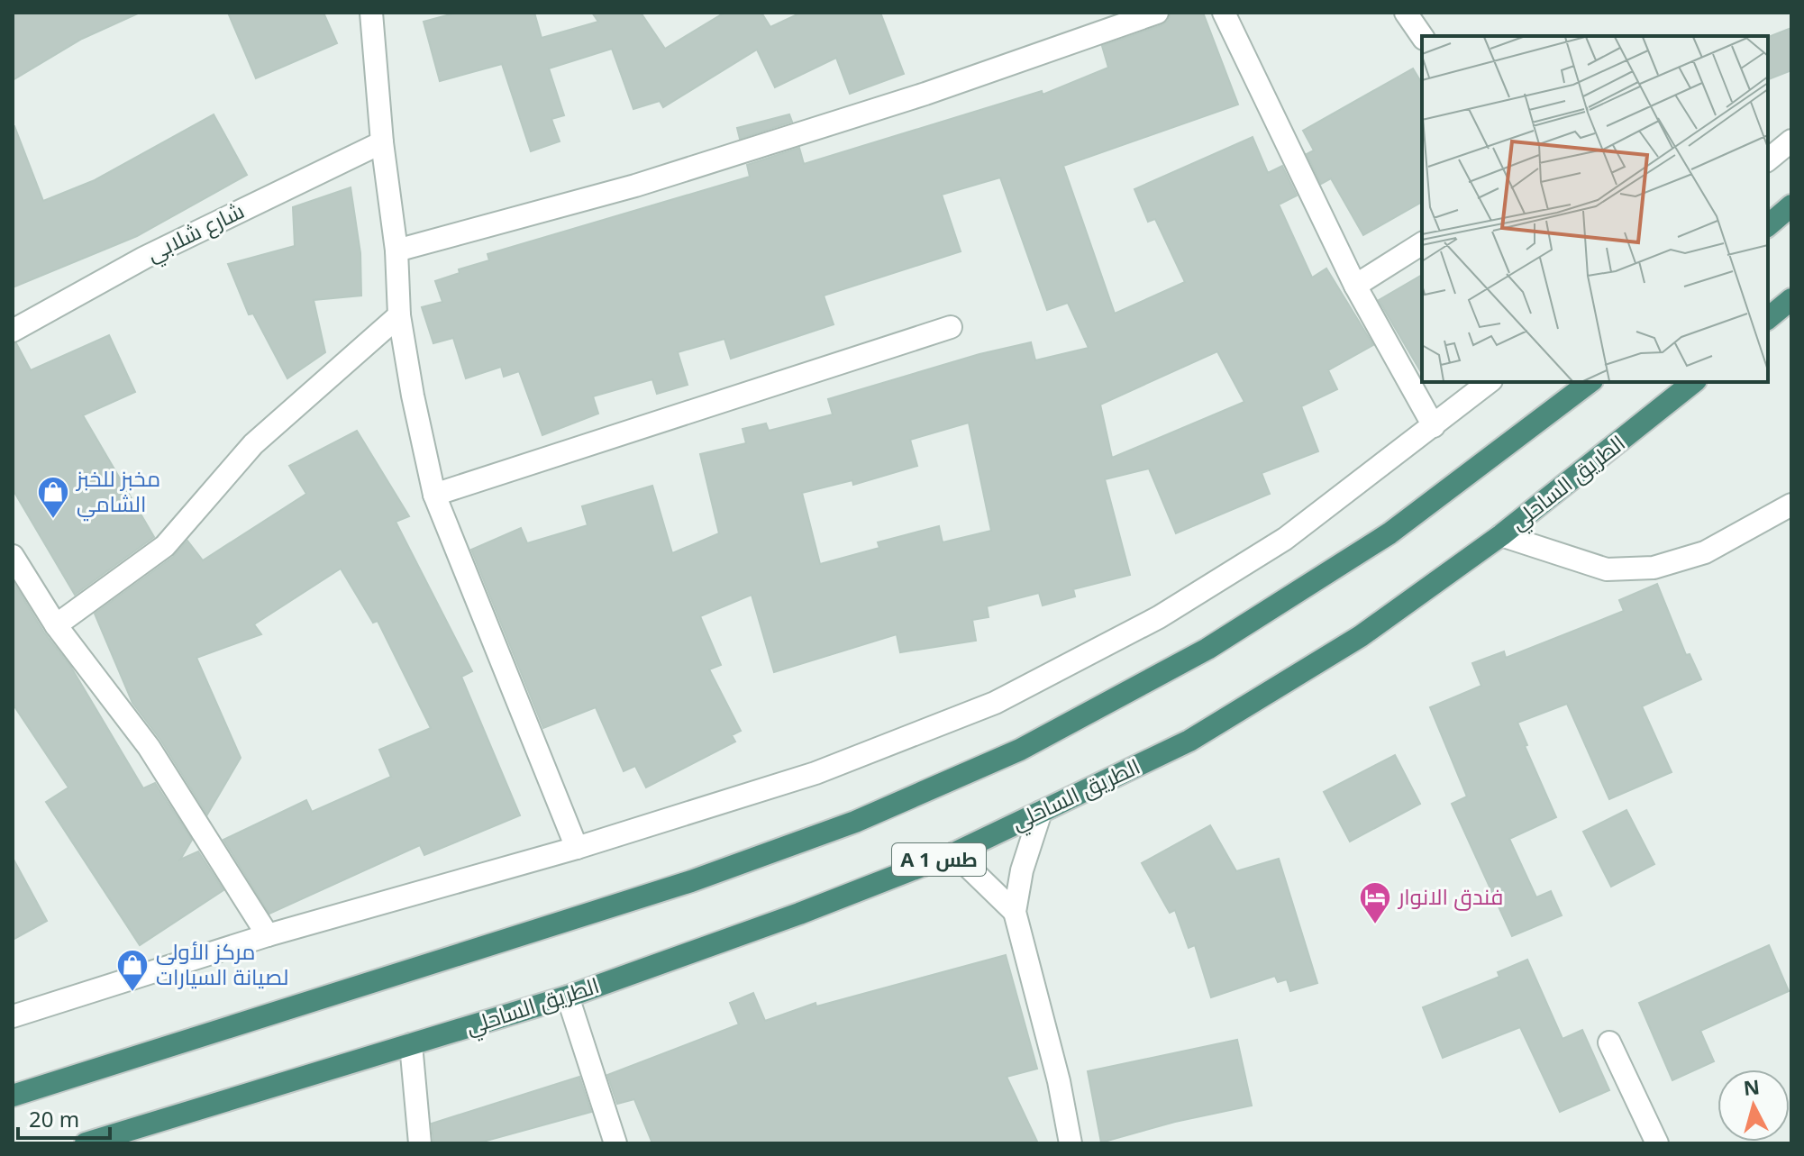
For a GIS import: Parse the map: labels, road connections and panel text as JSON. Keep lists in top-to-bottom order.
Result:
{
  "streets": {
    "highway": ["الطريق الساحلي", "A 1 طس"],
    "street": ["شارع شلابي"]
  },
  "places": {
    "shop": ["مخبز للخبز الشامي", "مركز الأولى لصيانة السيارات"],
    "hotel": ["فندق الانوار"]
  },
  "scale_bar": "20 m",
  "north": "top"
}
